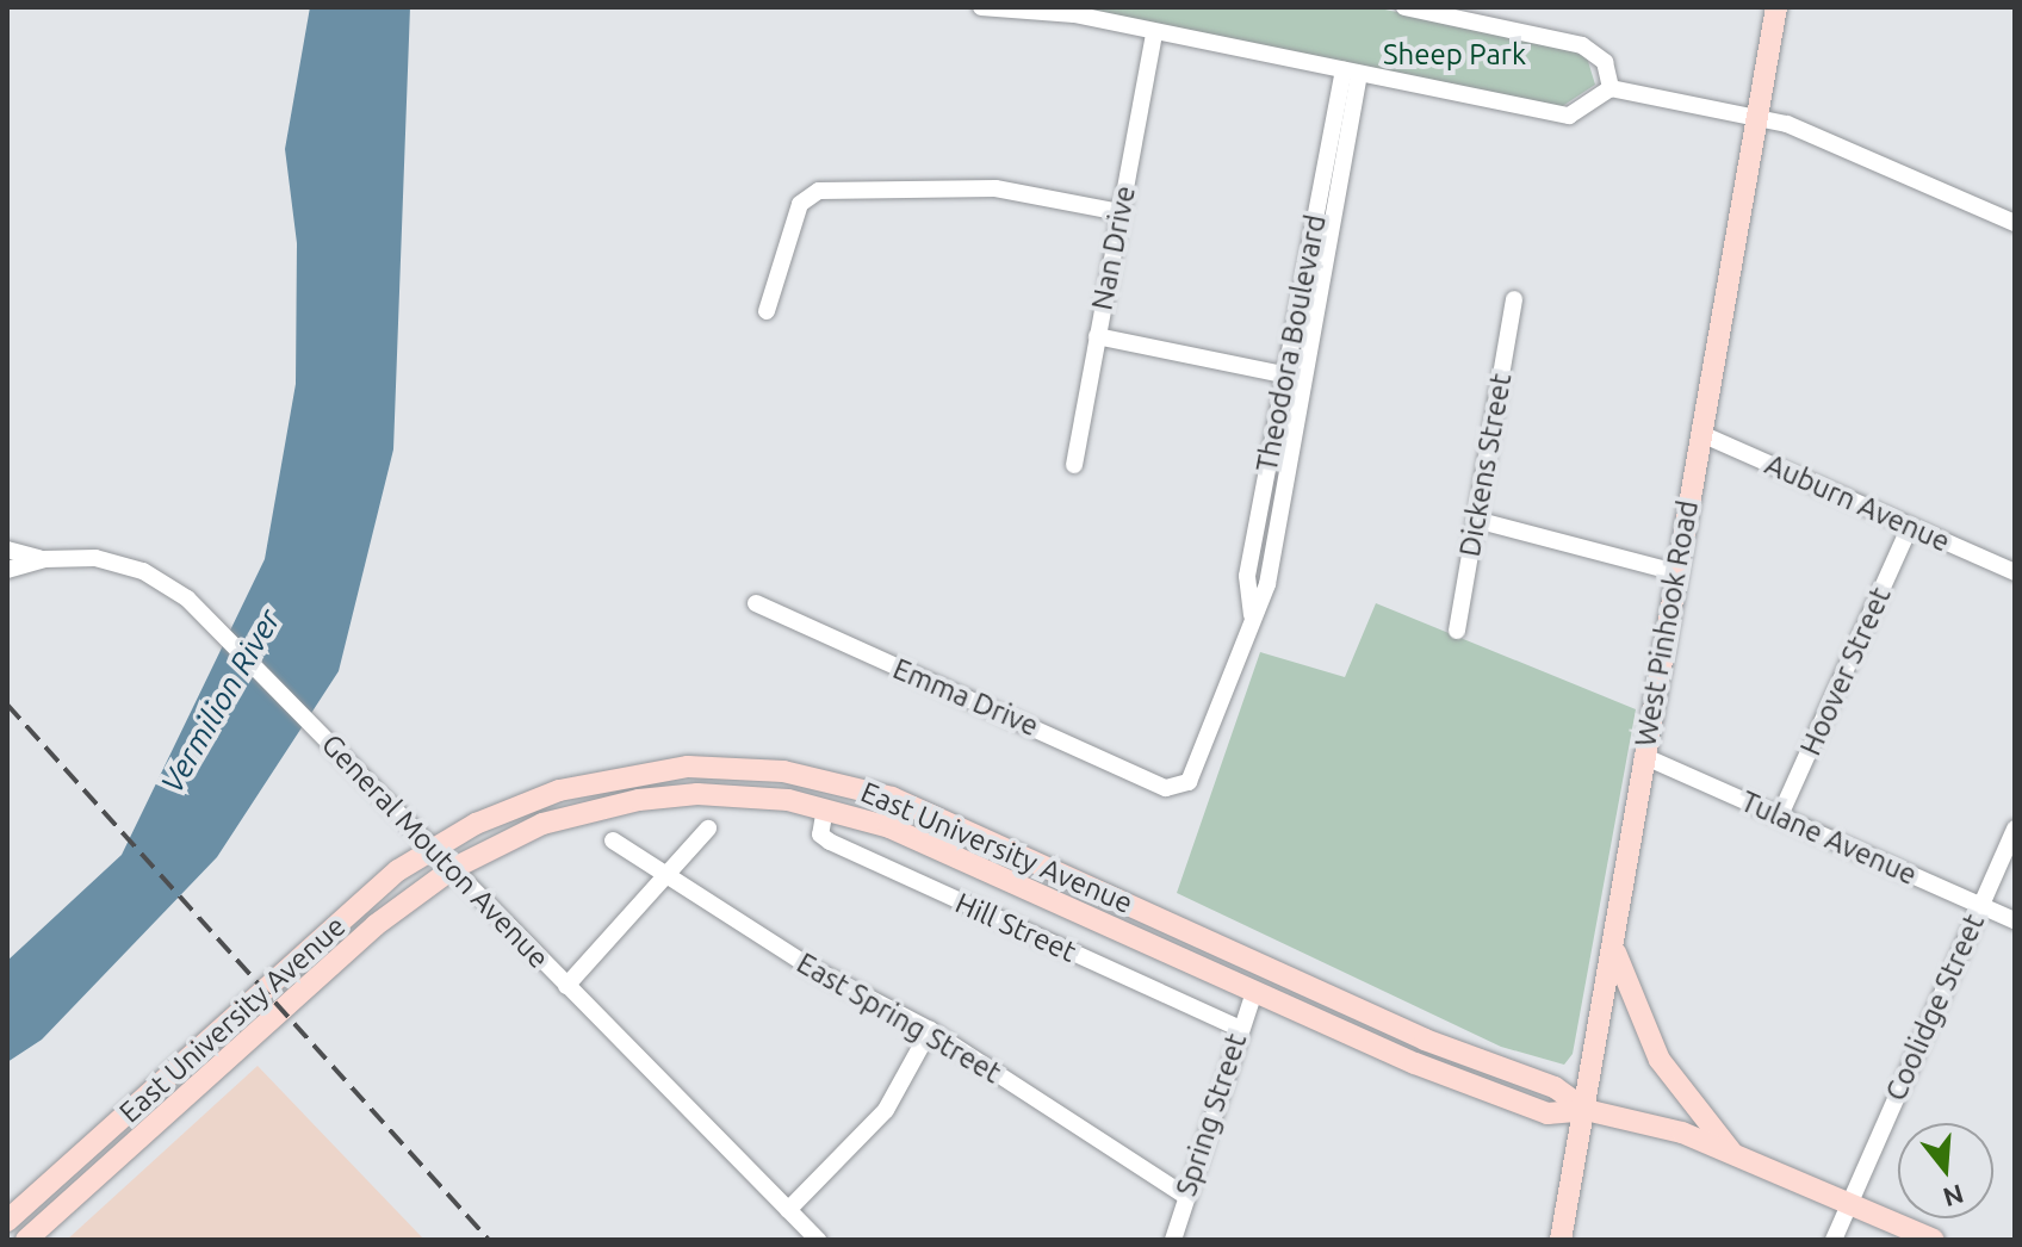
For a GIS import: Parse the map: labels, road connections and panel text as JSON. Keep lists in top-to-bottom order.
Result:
{
  "streets": {
    "main road": ["West Pinhook Road", "East University Avenue"],
    "street": [
      "Nan Drive",
      "Theodora Boulevard",
      "Dickens Street",
      "Auburn Avenue",
      "Hoover Street",
      "Emma Drive",
      "Tulane Avenue",
      "General Mouton Avenue",
      "Hill Street",
      "Coolidge Street",
      "East Spring Street",
      "Spring Street"
    ]
  },
  "crossings": [
    ["Theodora Boulevard", "Emma Drive"],
    ["Auburn Avenue", "West Pinhook Road"],
    ["Auburn Avenue", "Hoover Street"],
    ["West Pinhook Road", "Tulane Avenue"],
    ["West Pinhook Road", "East University Avenue"],
    ["Hoover Street", "Tulane Avenue"],
    ["Tulane Avenue", "Coolidge Street"],
    ["East University Avenue", "General Mouton Avenue"],
    ["East University Avenue", "Hill Street"],
    ["East University Avenue", "Coolidge Street"],
    ["East University Avenue", "Spring Street"],
    ["Hill Street", "Spring Street"],
    ["East Spring Street", "Spring Street"]
  ],
  "water": ["Vermilion River"],
  "parks": ["Sheep Park"],
  "north": "bottom"
}
